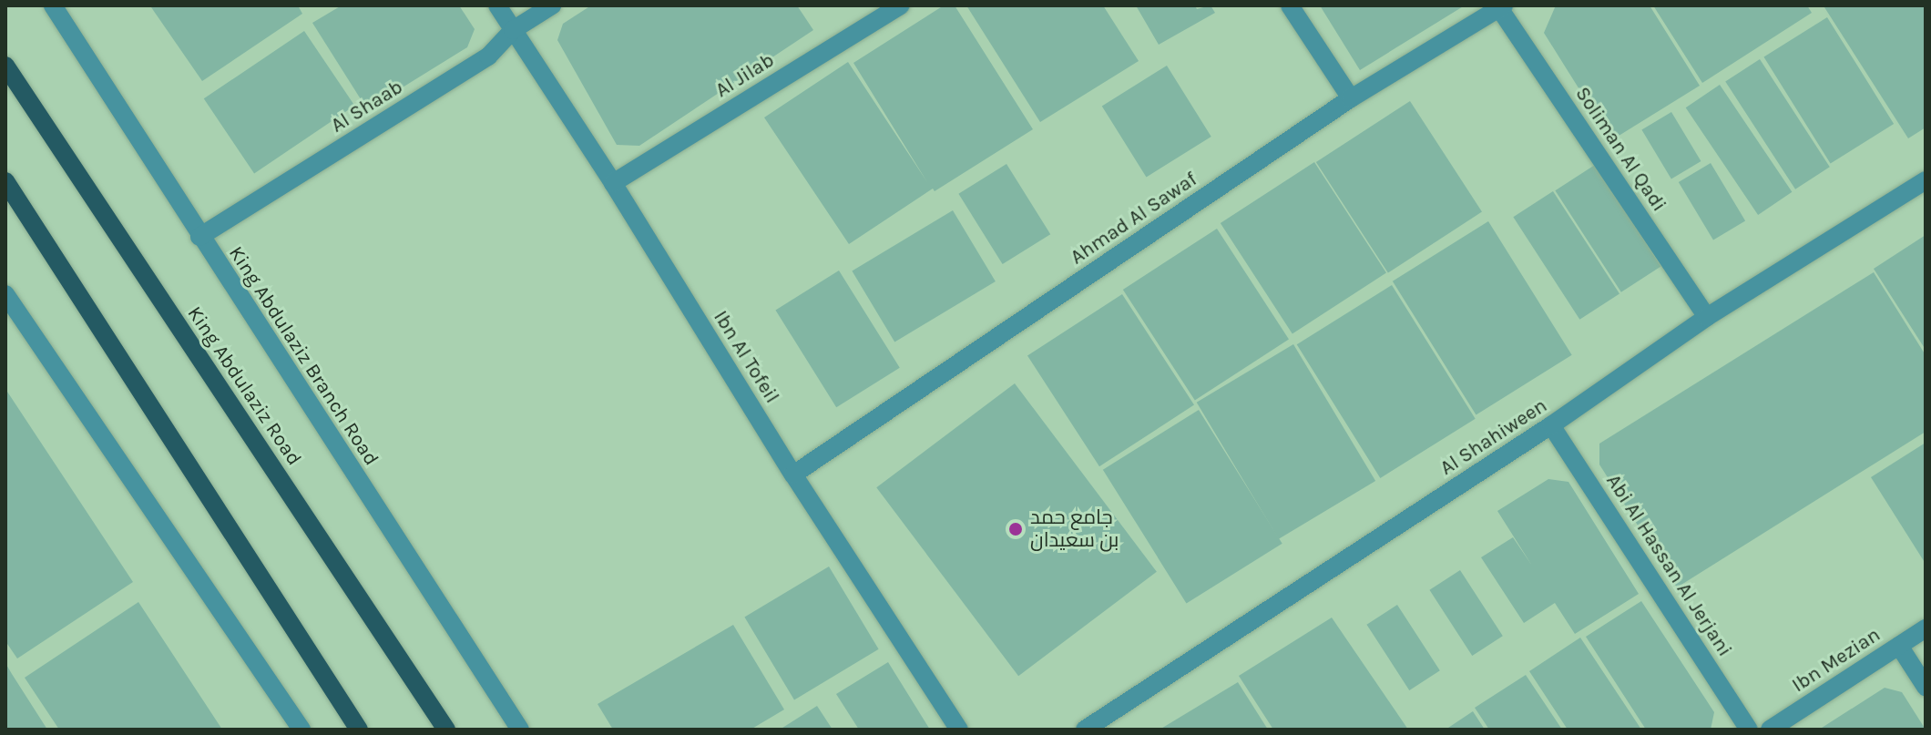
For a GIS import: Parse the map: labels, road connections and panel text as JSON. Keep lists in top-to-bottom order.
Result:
{
  "streets": {
    "main road": ["King Abdulaziz Road"],
    "street": [
      "Al Jilab",
      "Al Shaab",
      "Soliman Al Qadi",
      "Ahmad Al Sawaf",
      "King Abdulaziz Branch Road",
      "Ibn Al Tofeil",
      "Al Shahiween",
      "Abi Al Hassan Al Jerjani",
      "Ibn Mezian"
    ]
  },
  "crossings": [
    ["Al Jilab", "Ibn Al Tofeil"],
    ["Al Shaab", "King Abdulaziz Branch Road"],
    ["Al Shaab", "Ibn Al Tofeil"],
    ["Soliman Al Qadi", "Ahmad Al Sawaf"],
    ["Soliman Al Qadi", "Al Shahiween"],
    ["Ahmad Al Sawaf", "Ibn Al Tofeil"],
    ["Al Shahiween", "Abi Al Hassan Al Jerjani"]
  ],
  "places": ["جامع حمد بن سعيدان"]
}
